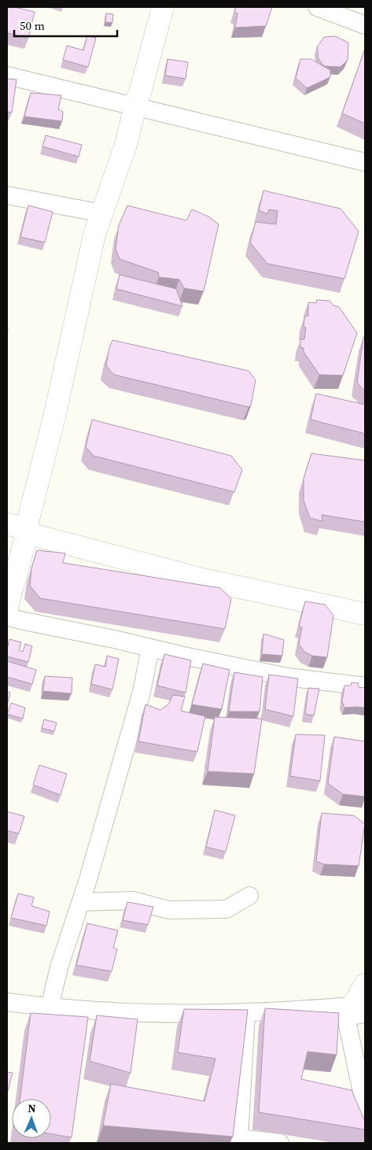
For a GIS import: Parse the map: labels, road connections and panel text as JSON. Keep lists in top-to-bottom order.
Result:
{
  "scale_bar": "50 m",
  "north": "top"
}
